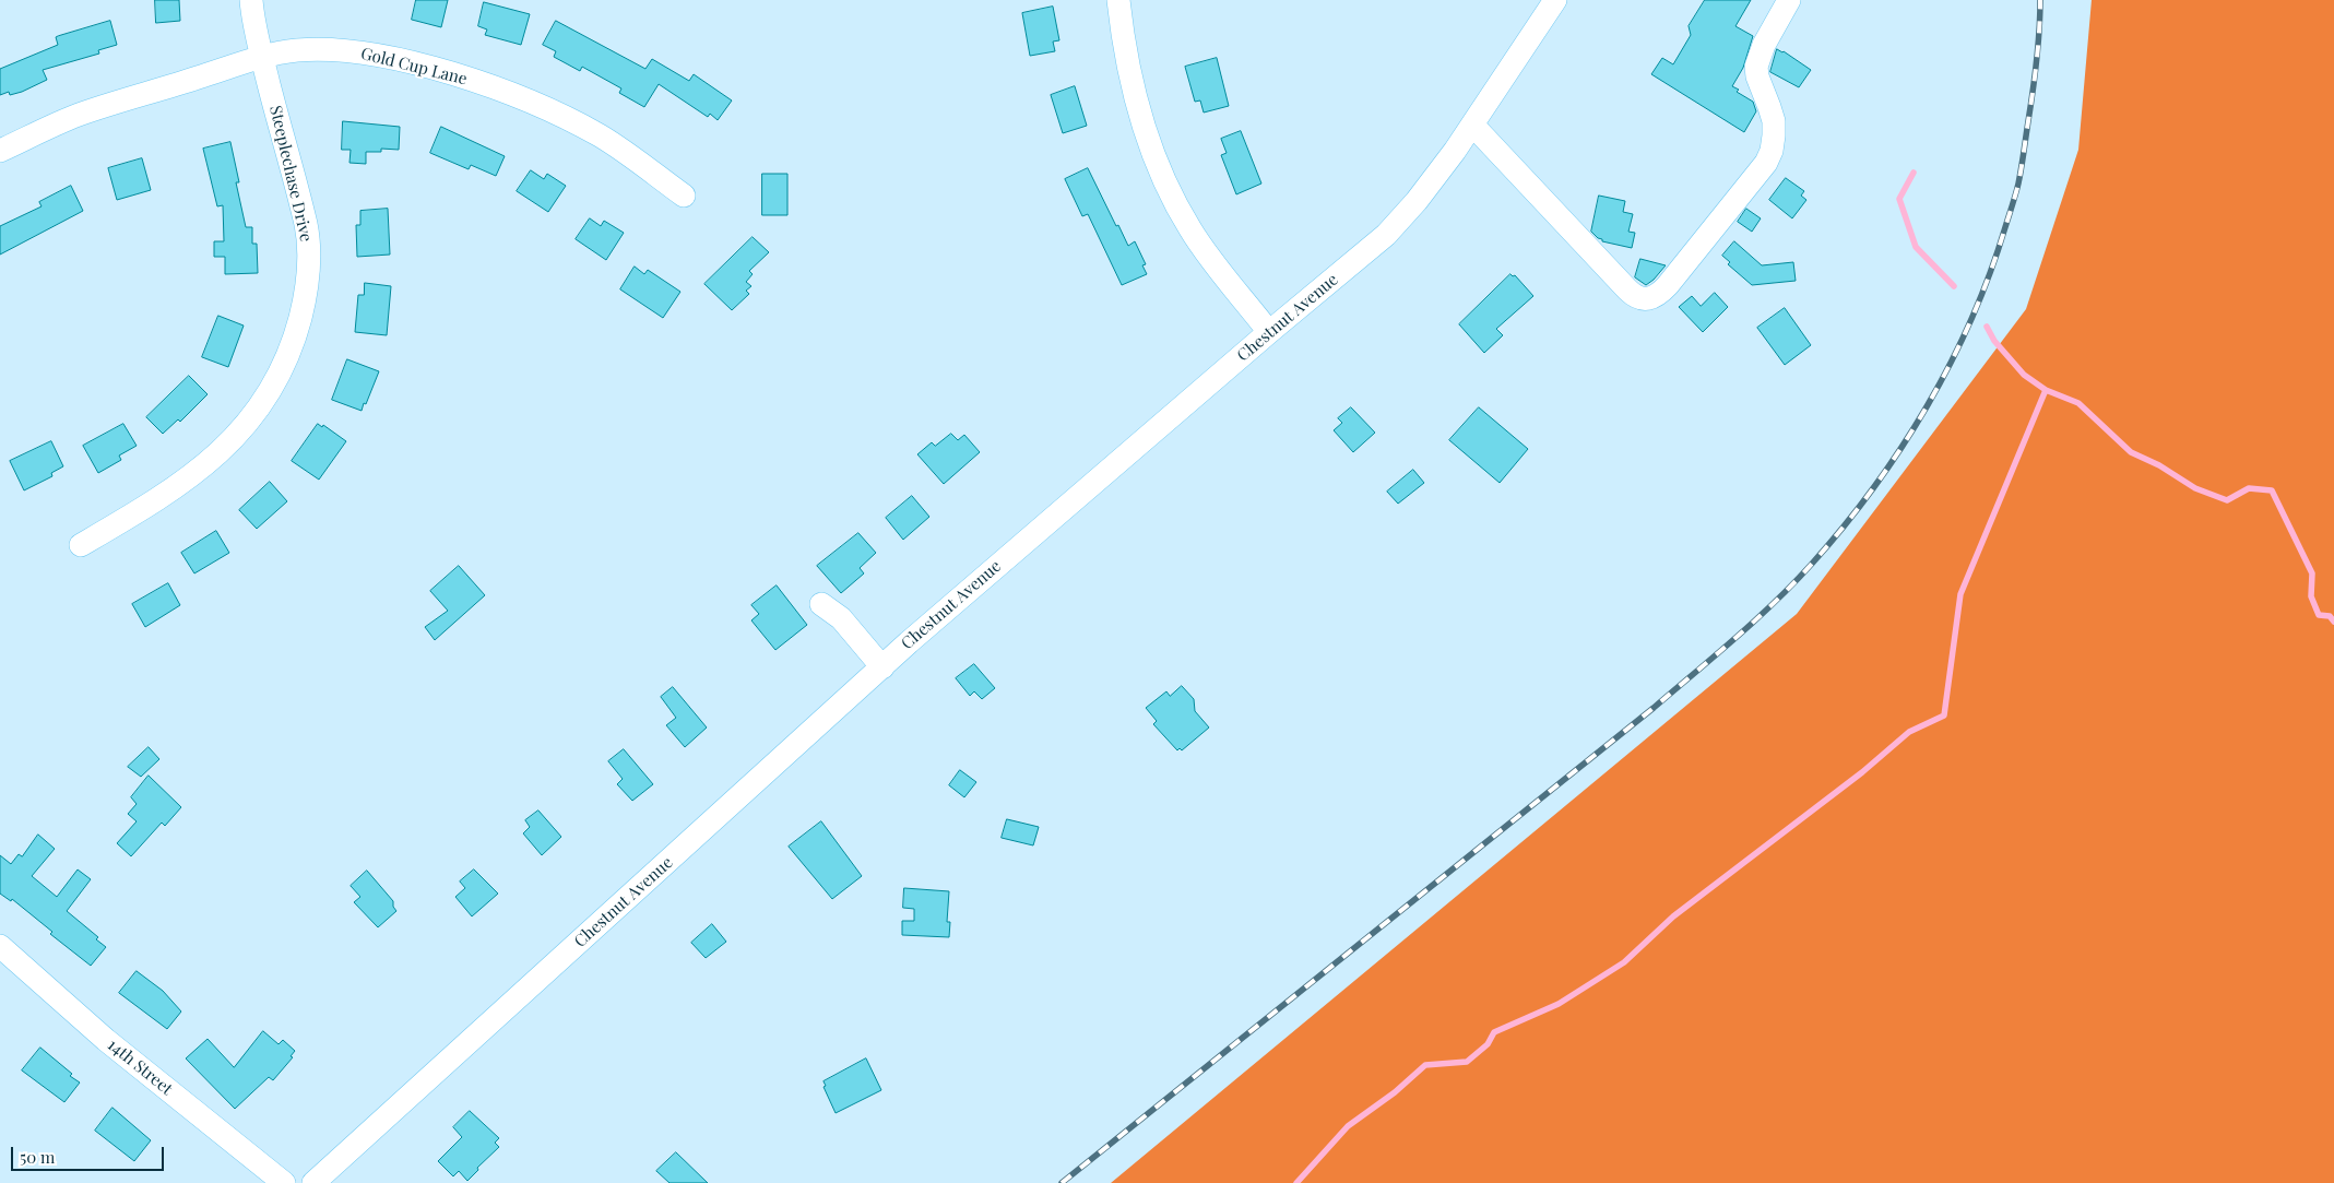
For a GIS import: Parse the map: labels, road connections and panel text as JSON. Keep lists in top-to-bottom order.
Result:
{
  "streets": {
    "street": [
      "Gold Cup Lane",
      "Steeplechase Drive",
      "Chestnut Avenue",
      "14th Street"
    ]
  },
  "crossings": [
    ["Gold Cup Lane", "Steeplechase Drive"]
  ],
  "scale_bar": "50 m"
}
